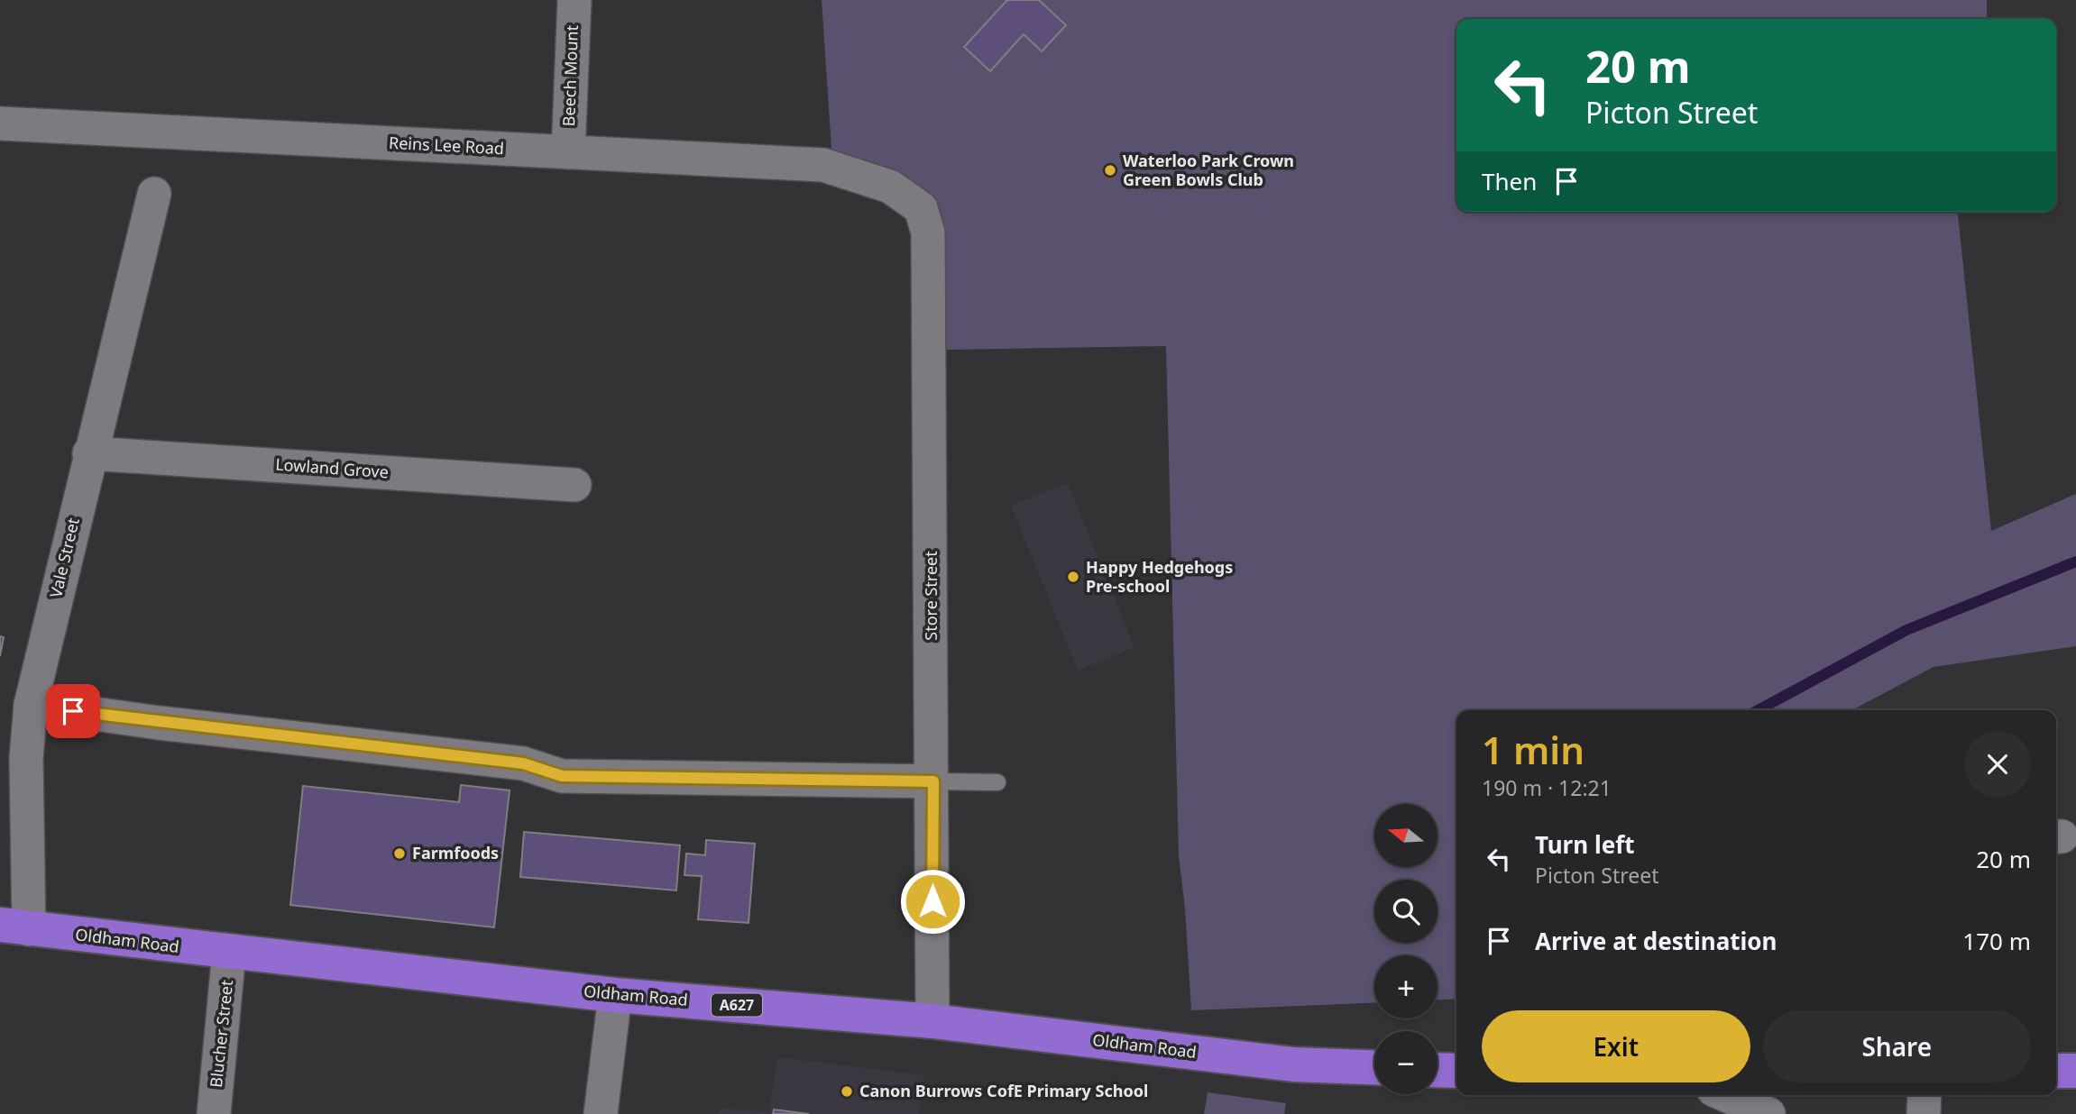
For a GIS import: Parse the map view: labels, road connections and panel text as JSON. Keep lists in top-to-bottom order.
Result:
{
  "streets": {
    "highway": ["Oldham Road", "A627"],
    "street": [
      "Beech Mount",
      "Reins Lee Road",
      "Lowland Grove",
      "Vale Street",
      "Store Street",
      "Blucher Street"
    ]
  },
  "crossings": [
    ["Beech Mount", "Reins Lee Road"],
    ["Reins Lee Road", "Store Street"],
    ["Lowland Grove", "Vale Street"],
    ["Vale Street", "Oldham Road"],
    ["Store Street", "Oldham Road"],
    ["Oldham Road", "Blucher Street"]
  ],
  "places": [
    "Waterloo Park Crown Green Bowls Club",
    "Happy Hedgehogs Pre-school",
    "Farmfoods",
    "Canon Burrows CofE Primary School"
  ],
  "north": "left",
  "page": {
    "turn": ["20 m", "Picton Street"],
    "then": "Then",
    "heading": ["1 min", "190 m · 12:21"],
    "map_buttons": ["+", "−"],
    "list": [
      {
        "name": "Turn left",
        "note": "Picton Street",
        "value": "20 m"
      },
      {
        "name": "Arrive at destination",
        "value": "170 m"
      }
    ],
    "buttons": ["Exit", "Share"]
  }
}
